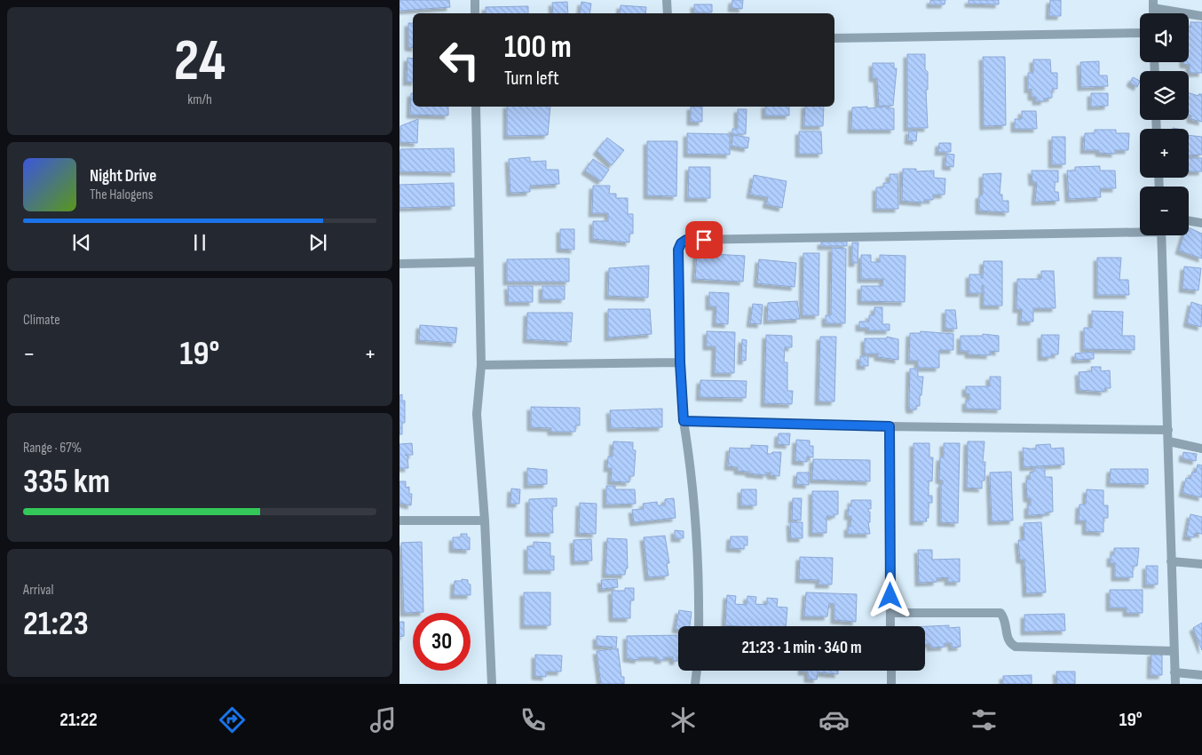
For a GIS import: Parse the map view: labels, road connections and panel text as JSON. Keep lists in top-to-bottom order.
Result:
{
  "page": {
    "tile": [
      ["24", "km/h"],
      "Climate",
      ["Range · 67%", "335 km"],
      ["Arrival", "21:23"]
    ],
    "map_buttons": ["+", "−"],
    "turn": ["100 m", "Turn left"],
    "song": ["Night Drive", "The Halogens"],
    "heat": ["−", "19°", "+"],
    "limit": "30",
    "trip": "21:23 · 1 min · 340 m",
    "tabs": ["21:22", "19°"]
  }
}
